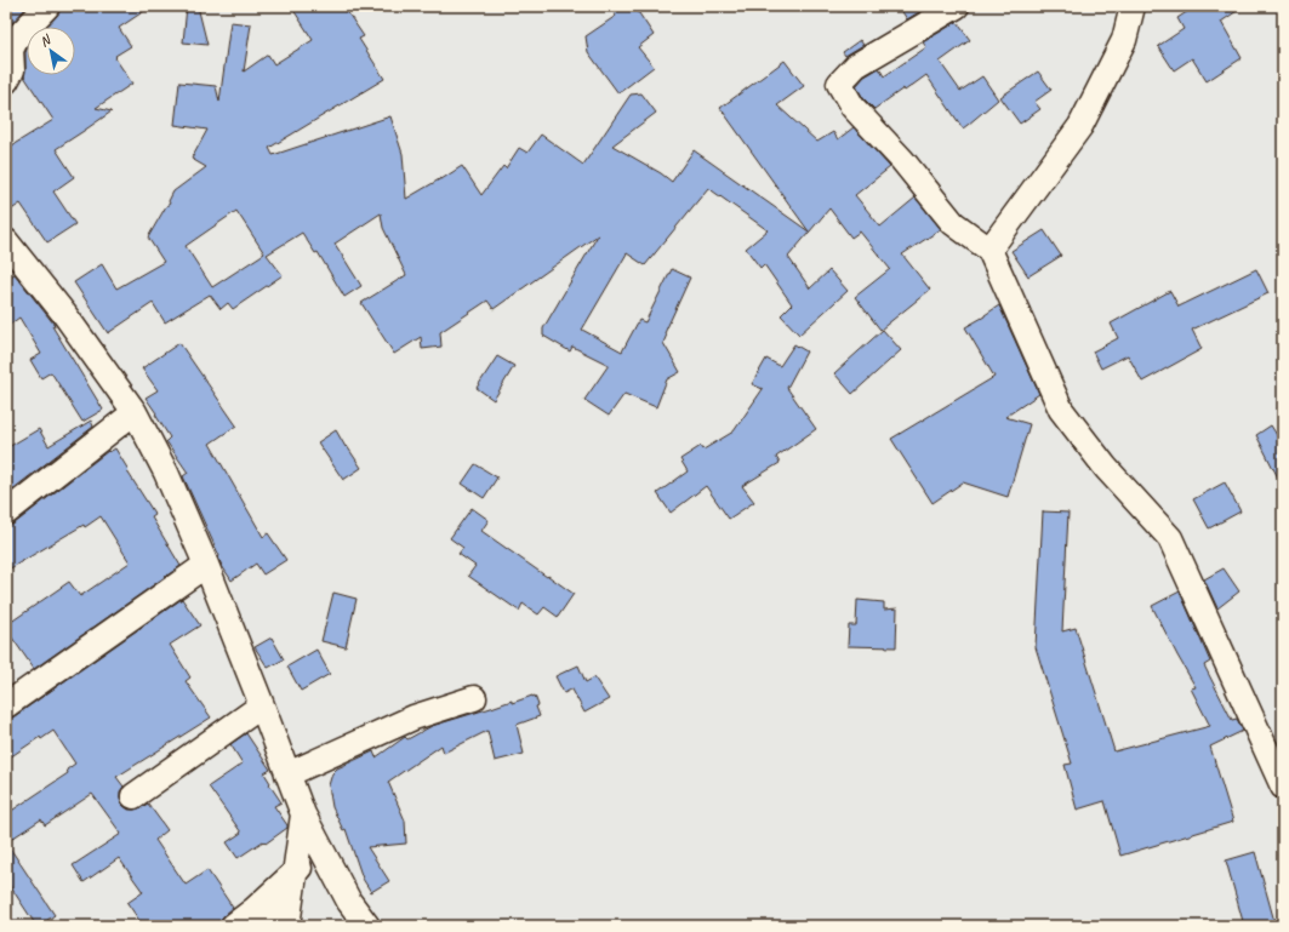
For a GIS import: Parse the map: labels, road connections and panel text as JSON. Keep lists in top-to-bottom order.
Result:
{
  "north": "top left"
}
